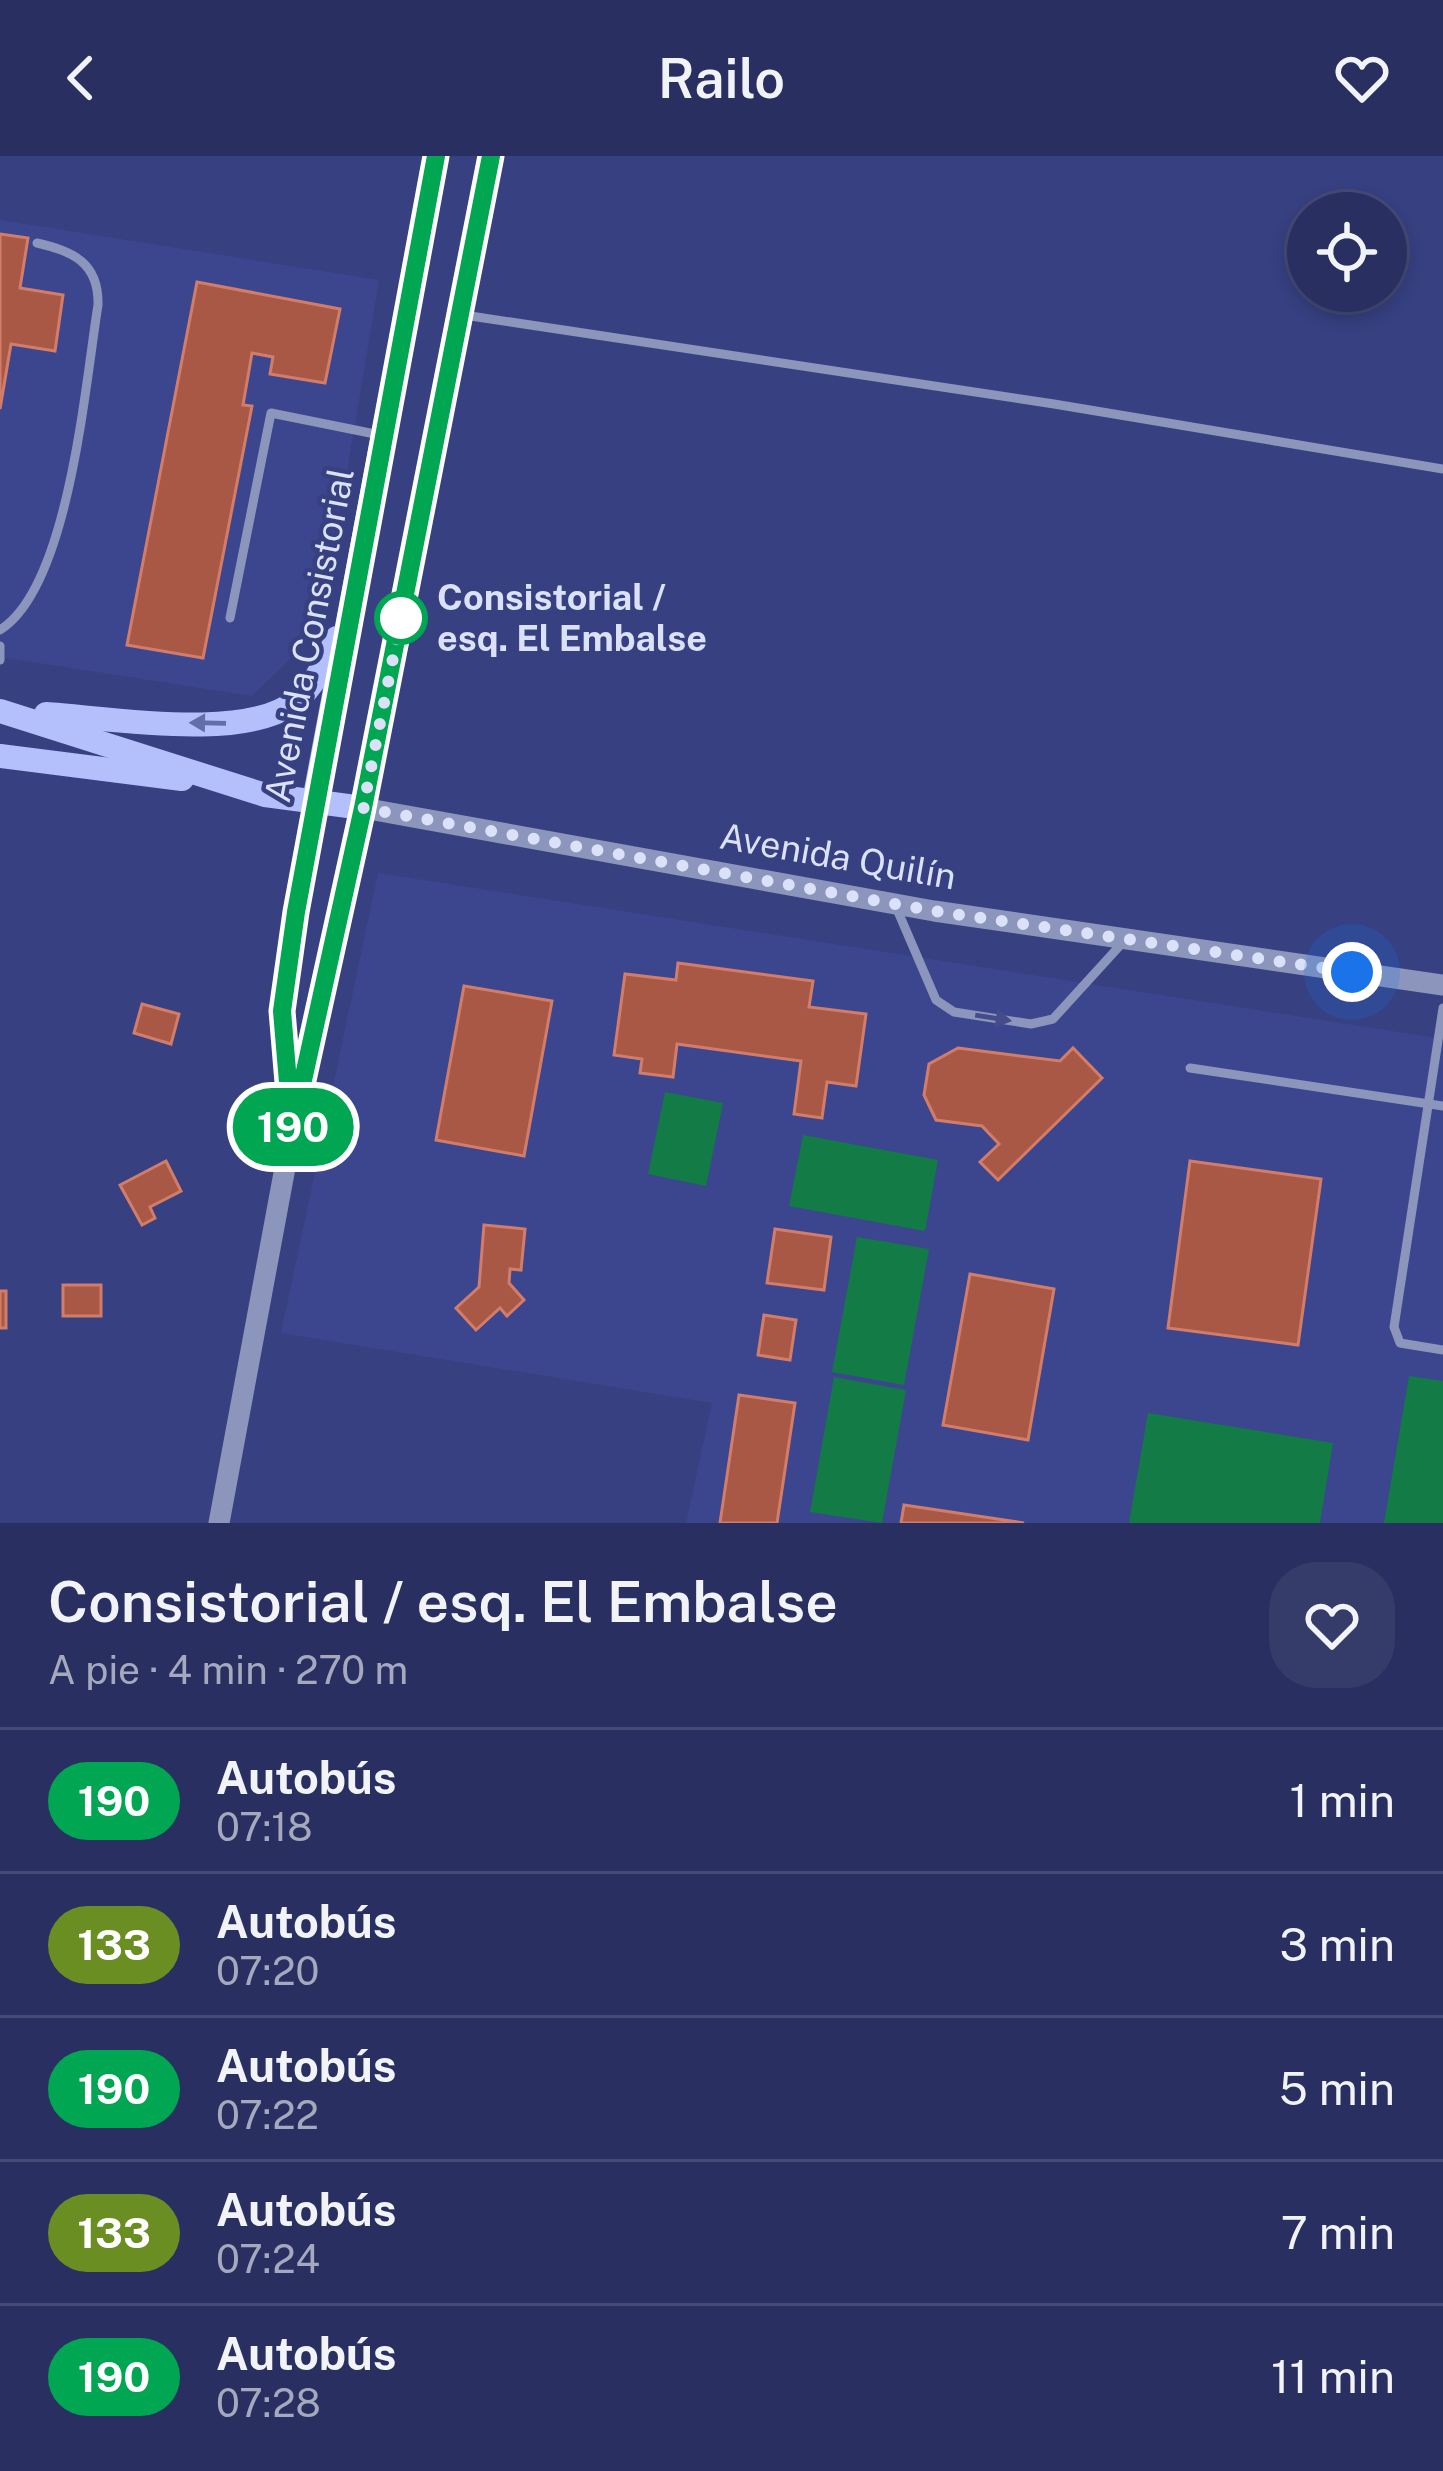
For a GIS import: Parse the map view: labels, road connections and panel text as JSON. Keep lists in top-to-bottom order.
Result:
{
  "streets": {
    "main road": ["Avenida Consistorial", "Avenida Quilín"]
  },
  "crossings": [
    ["Avenida Consistorial", "Avenida Quilín"]
  ],
  "places": ["Consistorial / esq. El Embalse"],
  "lines": ["bus line 190"],
  "page": {
    "header": "Railo",
    "on_map": "190",
    "heading": ["Consistorial / esq. El Embalse", "A pie · 4 min · 270 m"],
    "list": [
      {
        "mark": "190",
        "name": "Autobús",
        "note": "07:18",
        "value": "1 min"
      },
      {
        "mark": "133",
        "name": "Autobús",
        "note": "07:20",
        "value": "3 min"
      },
      {
        "mark": "190",
        "name": "Autobús",
        "note": "07:22",
        "value": "5 min"
      },
      {
        "mark": "133",
        "name": "Autobús",
        "note": "07:24",
        "value": "7 min"
      },
      {
        "mark": "190",
        "name": "Autobús",
        "note": "07:28",
        "value": "11 min"
      }
    ]
  }
}
